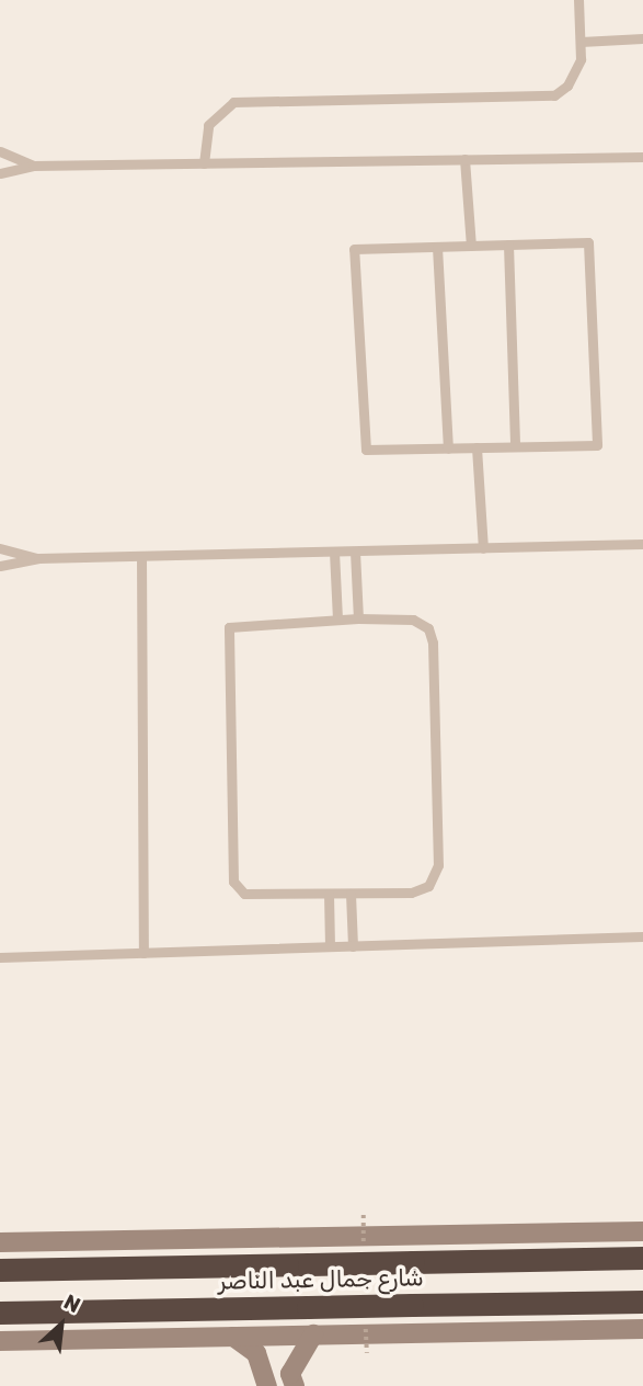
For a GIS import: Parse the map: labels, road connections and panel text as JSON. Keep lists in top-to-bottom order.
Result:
{
  "streets": {
    "highway": ["شارع جمال عبد الناصر"]
  },
  "north": "top right"
}
